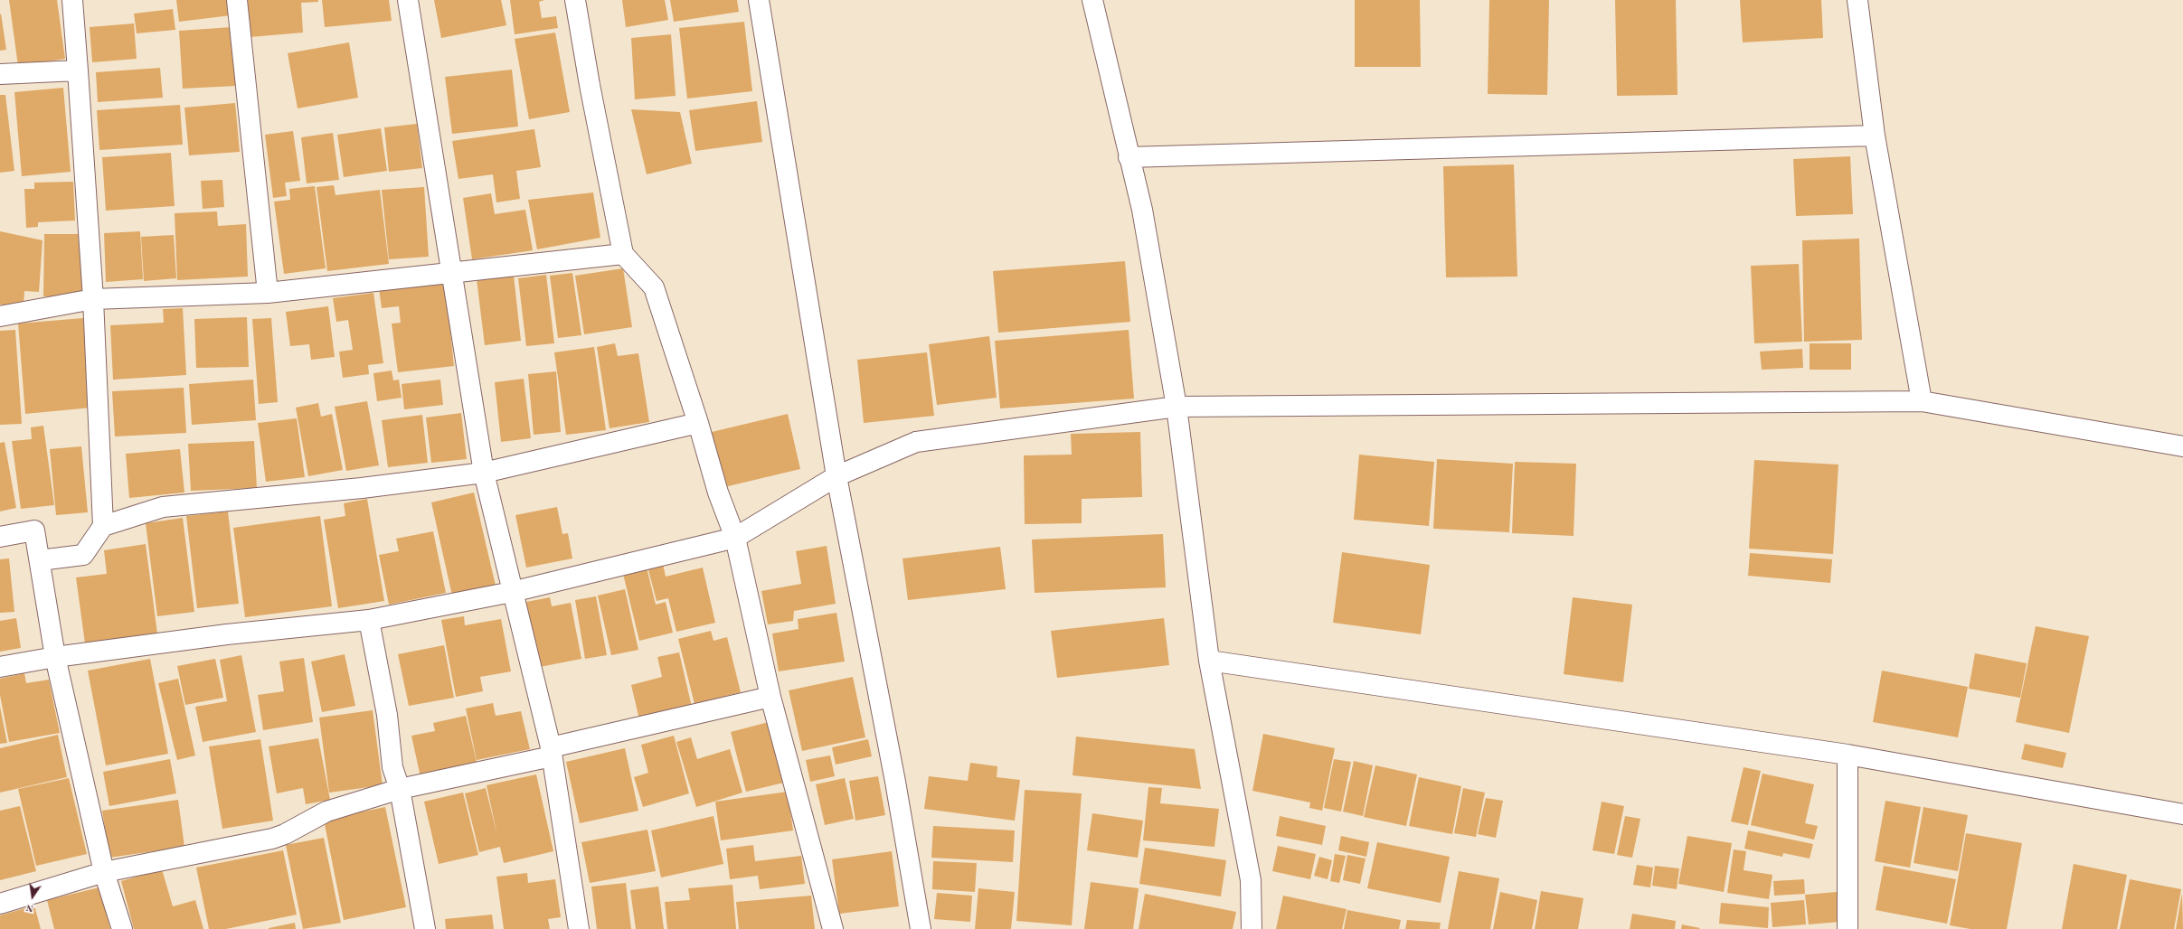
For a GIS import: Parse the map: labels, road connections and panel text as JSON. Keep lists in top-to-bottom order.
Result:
{
  "north": "bottom"
}
